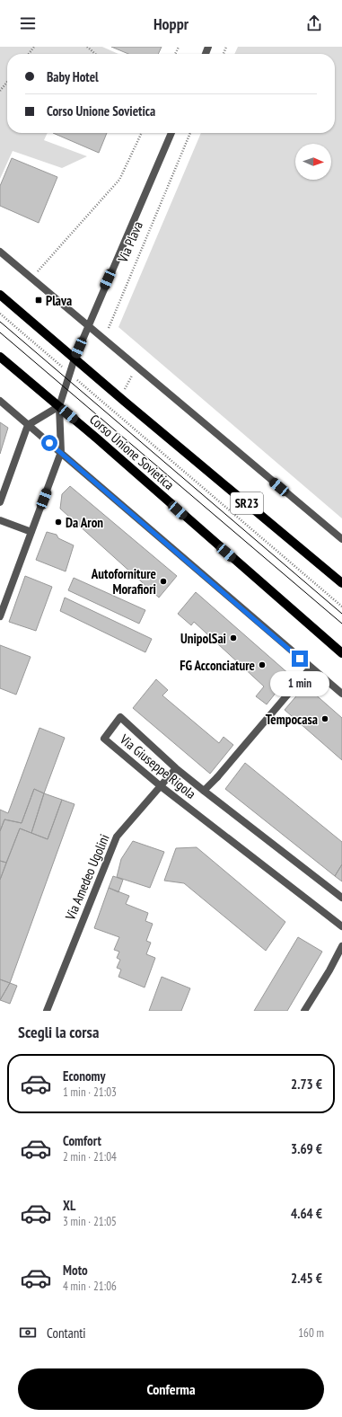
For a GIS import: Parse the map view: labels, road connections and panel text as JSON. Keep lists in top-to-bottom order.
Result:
{
  "streets": {
    "main road": ["Corso Unione Sovietica", "SR23"],
    "street": ["Via Plava", "Via Giuseppe Rigola", "Via Amedeo Ugolini"]
  },
  "crossings": [
    ["Via Plava", "Corso Unione Sovietica"],
    ["Via Plava", "SR23"],
    ["Via Giuseppe Rigola", "Via Amedeo Ugolini"]
  ],
  "places": {
    "transit": ["Plava"],
    "other": [
      "Da Aron",
      "Autoforniture Morafiori",
      "UnipolSai",
      "FG Acconciature",
      "Tempocasa"
    ]
  },
  "north": "right",
  "page": {
    "header": "Hoppr",
    "banner": ["Baby Hotel", "Corso Unione Sovietica"],
    "bubble": "1 min",
    "heading": "Scegli la corsa",
    "list": [
      {
        "name": "Economy",
        "note": "1 min · 21:03",
        "value": "2.73 €"
      },
      {
        "name": "Comfort",
        "note": "2 min · 21:04",
        "value": "3.69 €"
      },
      {
        "name": "XL",
        "note": "3 min · 21:05",
        "value": "4.64 €"
      },
      {
        "name": "Moto",
        "note": "4 min · 21:06",
        "value": "2.45 €"
      }
    ],
    "pay": ["Contanti", "160 m"],
    "buttons": "Conferma"
  }
}
